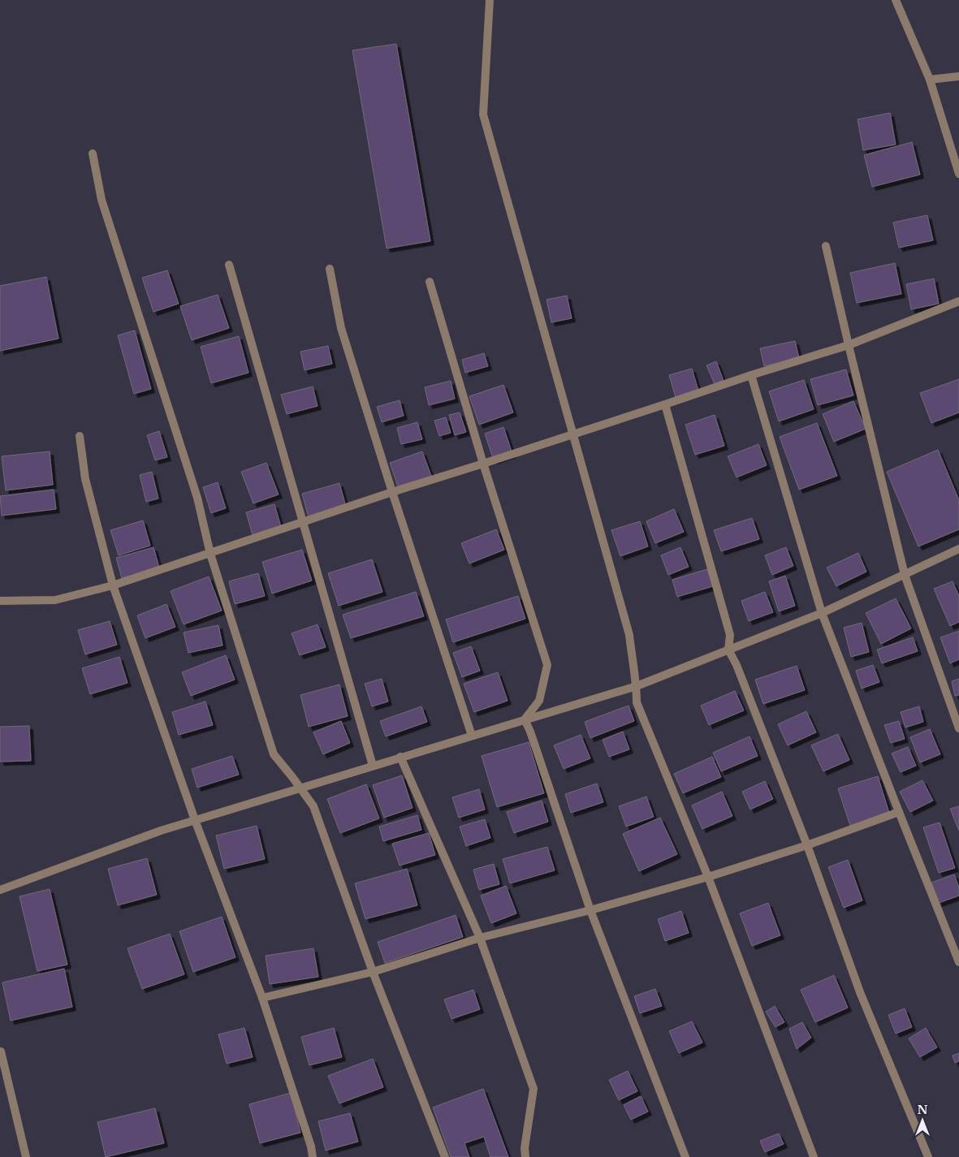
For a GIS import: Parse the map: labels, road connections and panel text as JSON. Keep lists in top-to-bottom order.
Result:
{
  "north": "top"
}
